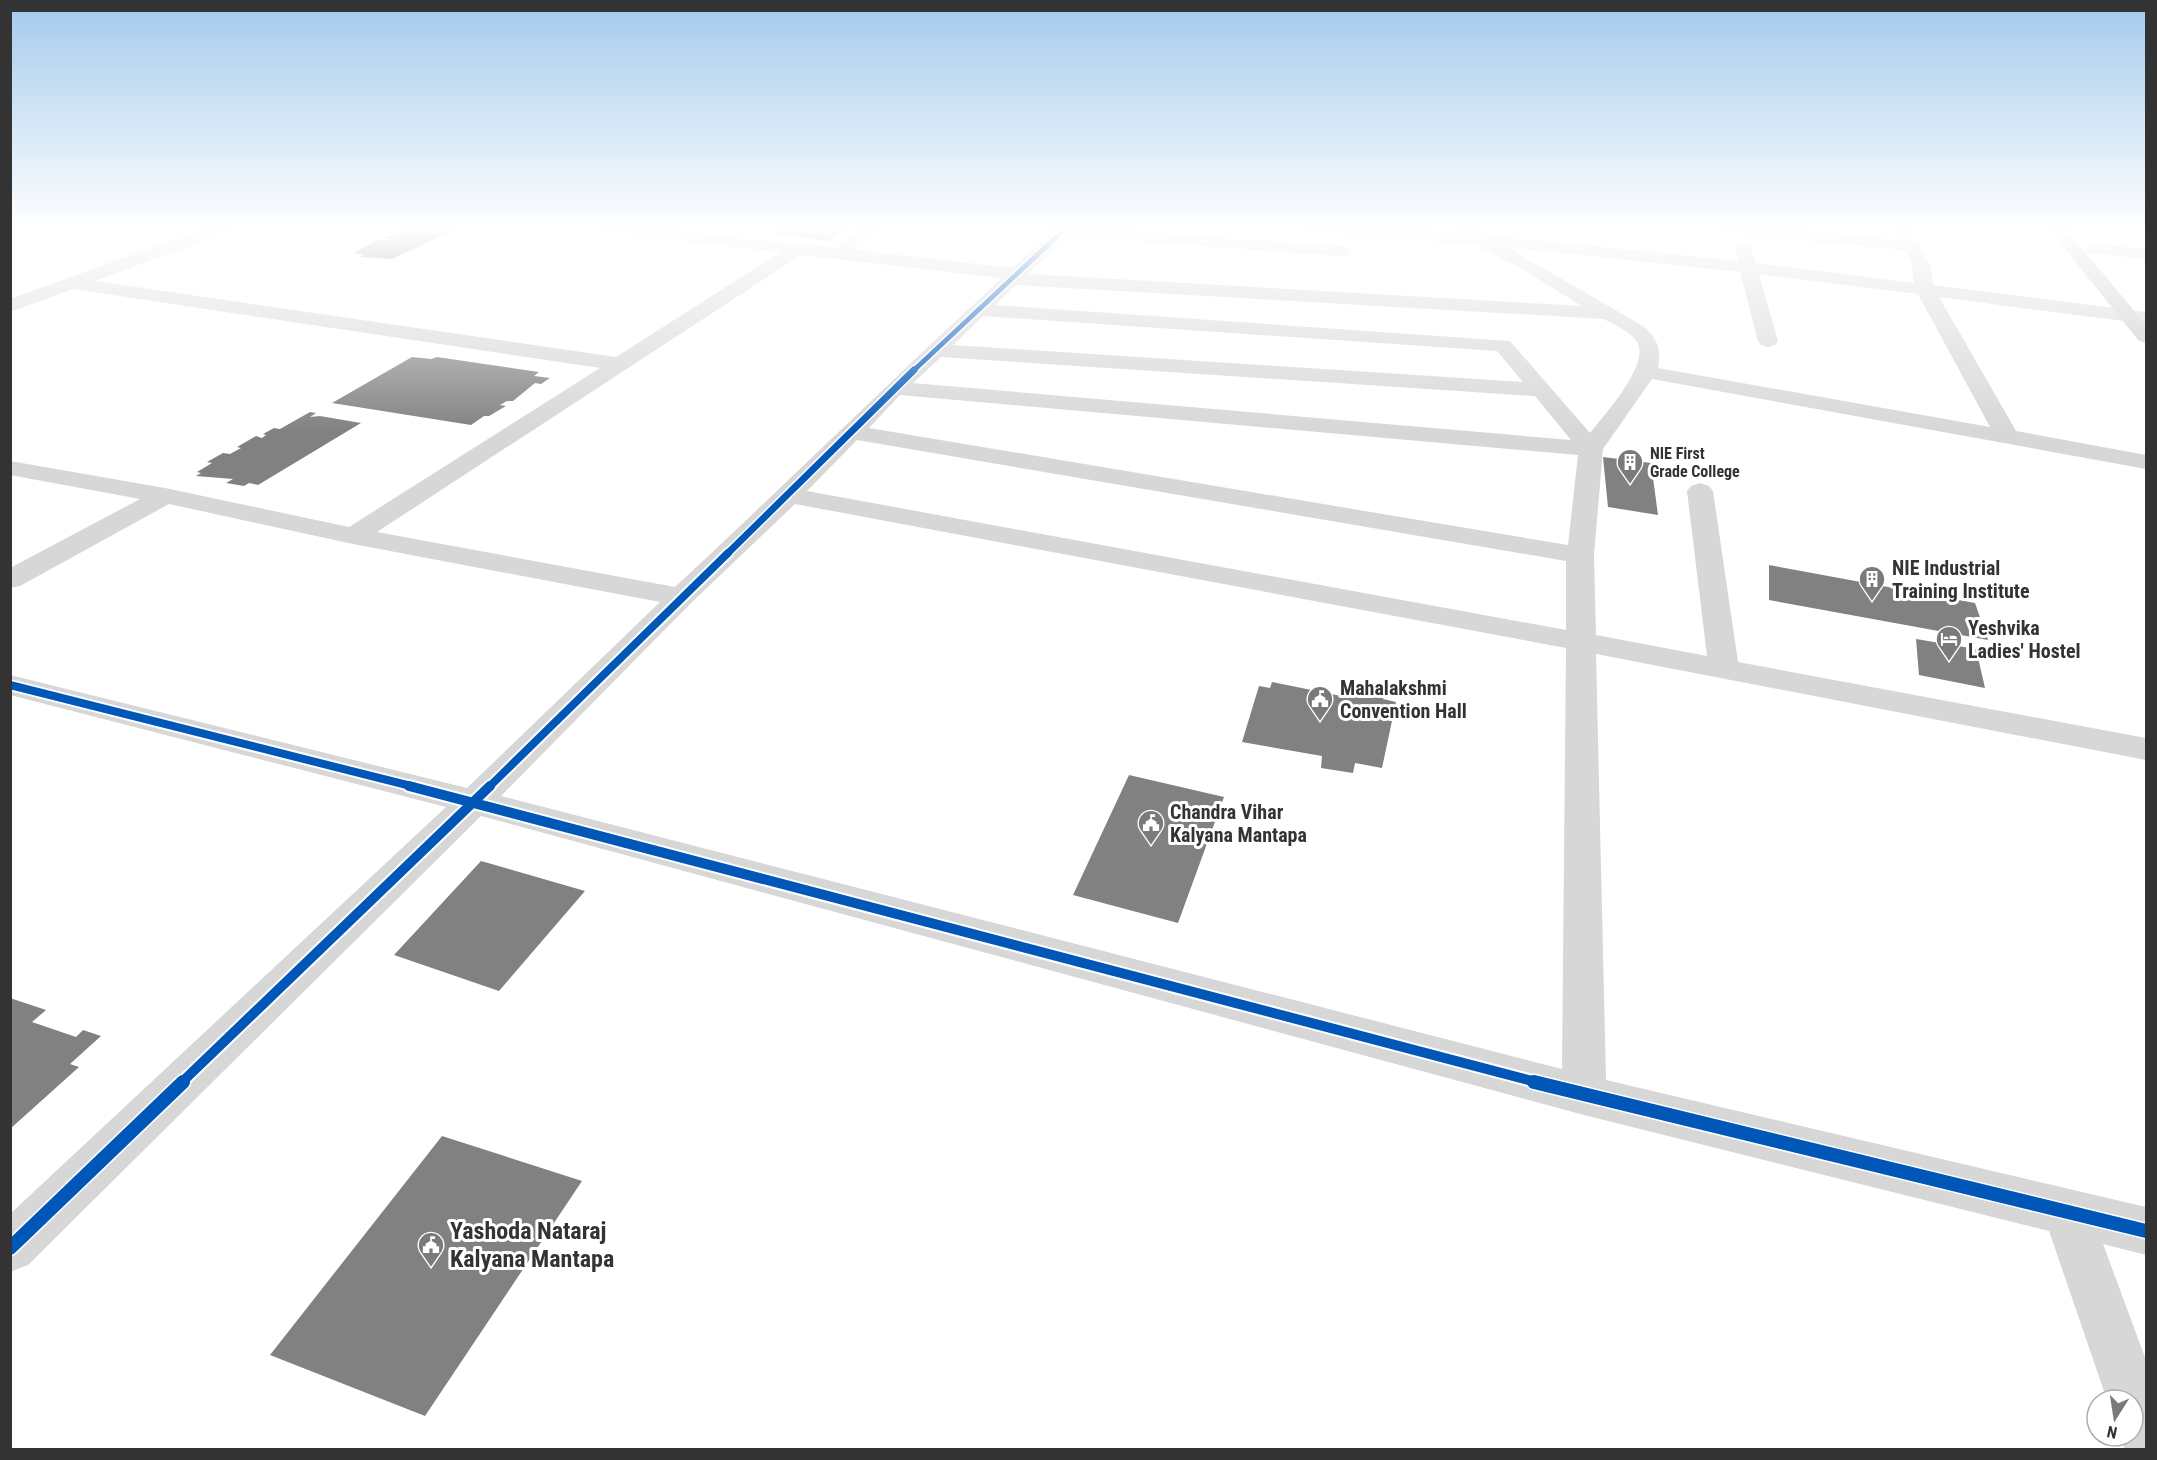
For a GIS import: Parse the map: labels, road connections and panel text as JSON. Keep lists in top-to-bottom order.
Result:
{
  "places": {
    "building": ["NIE First Grade College", "NIE Industrial Training Institute"],
    "hotel": ["Yeshvika Ladies' Hostel"],
    "public building": ["Mahalakshmi Convention Hall", "Chandra Vihar Kalyana Mantapa", "Yashoda Nataraj Kalyana Mantapa"]
  },
  "north": "bottom"
}
